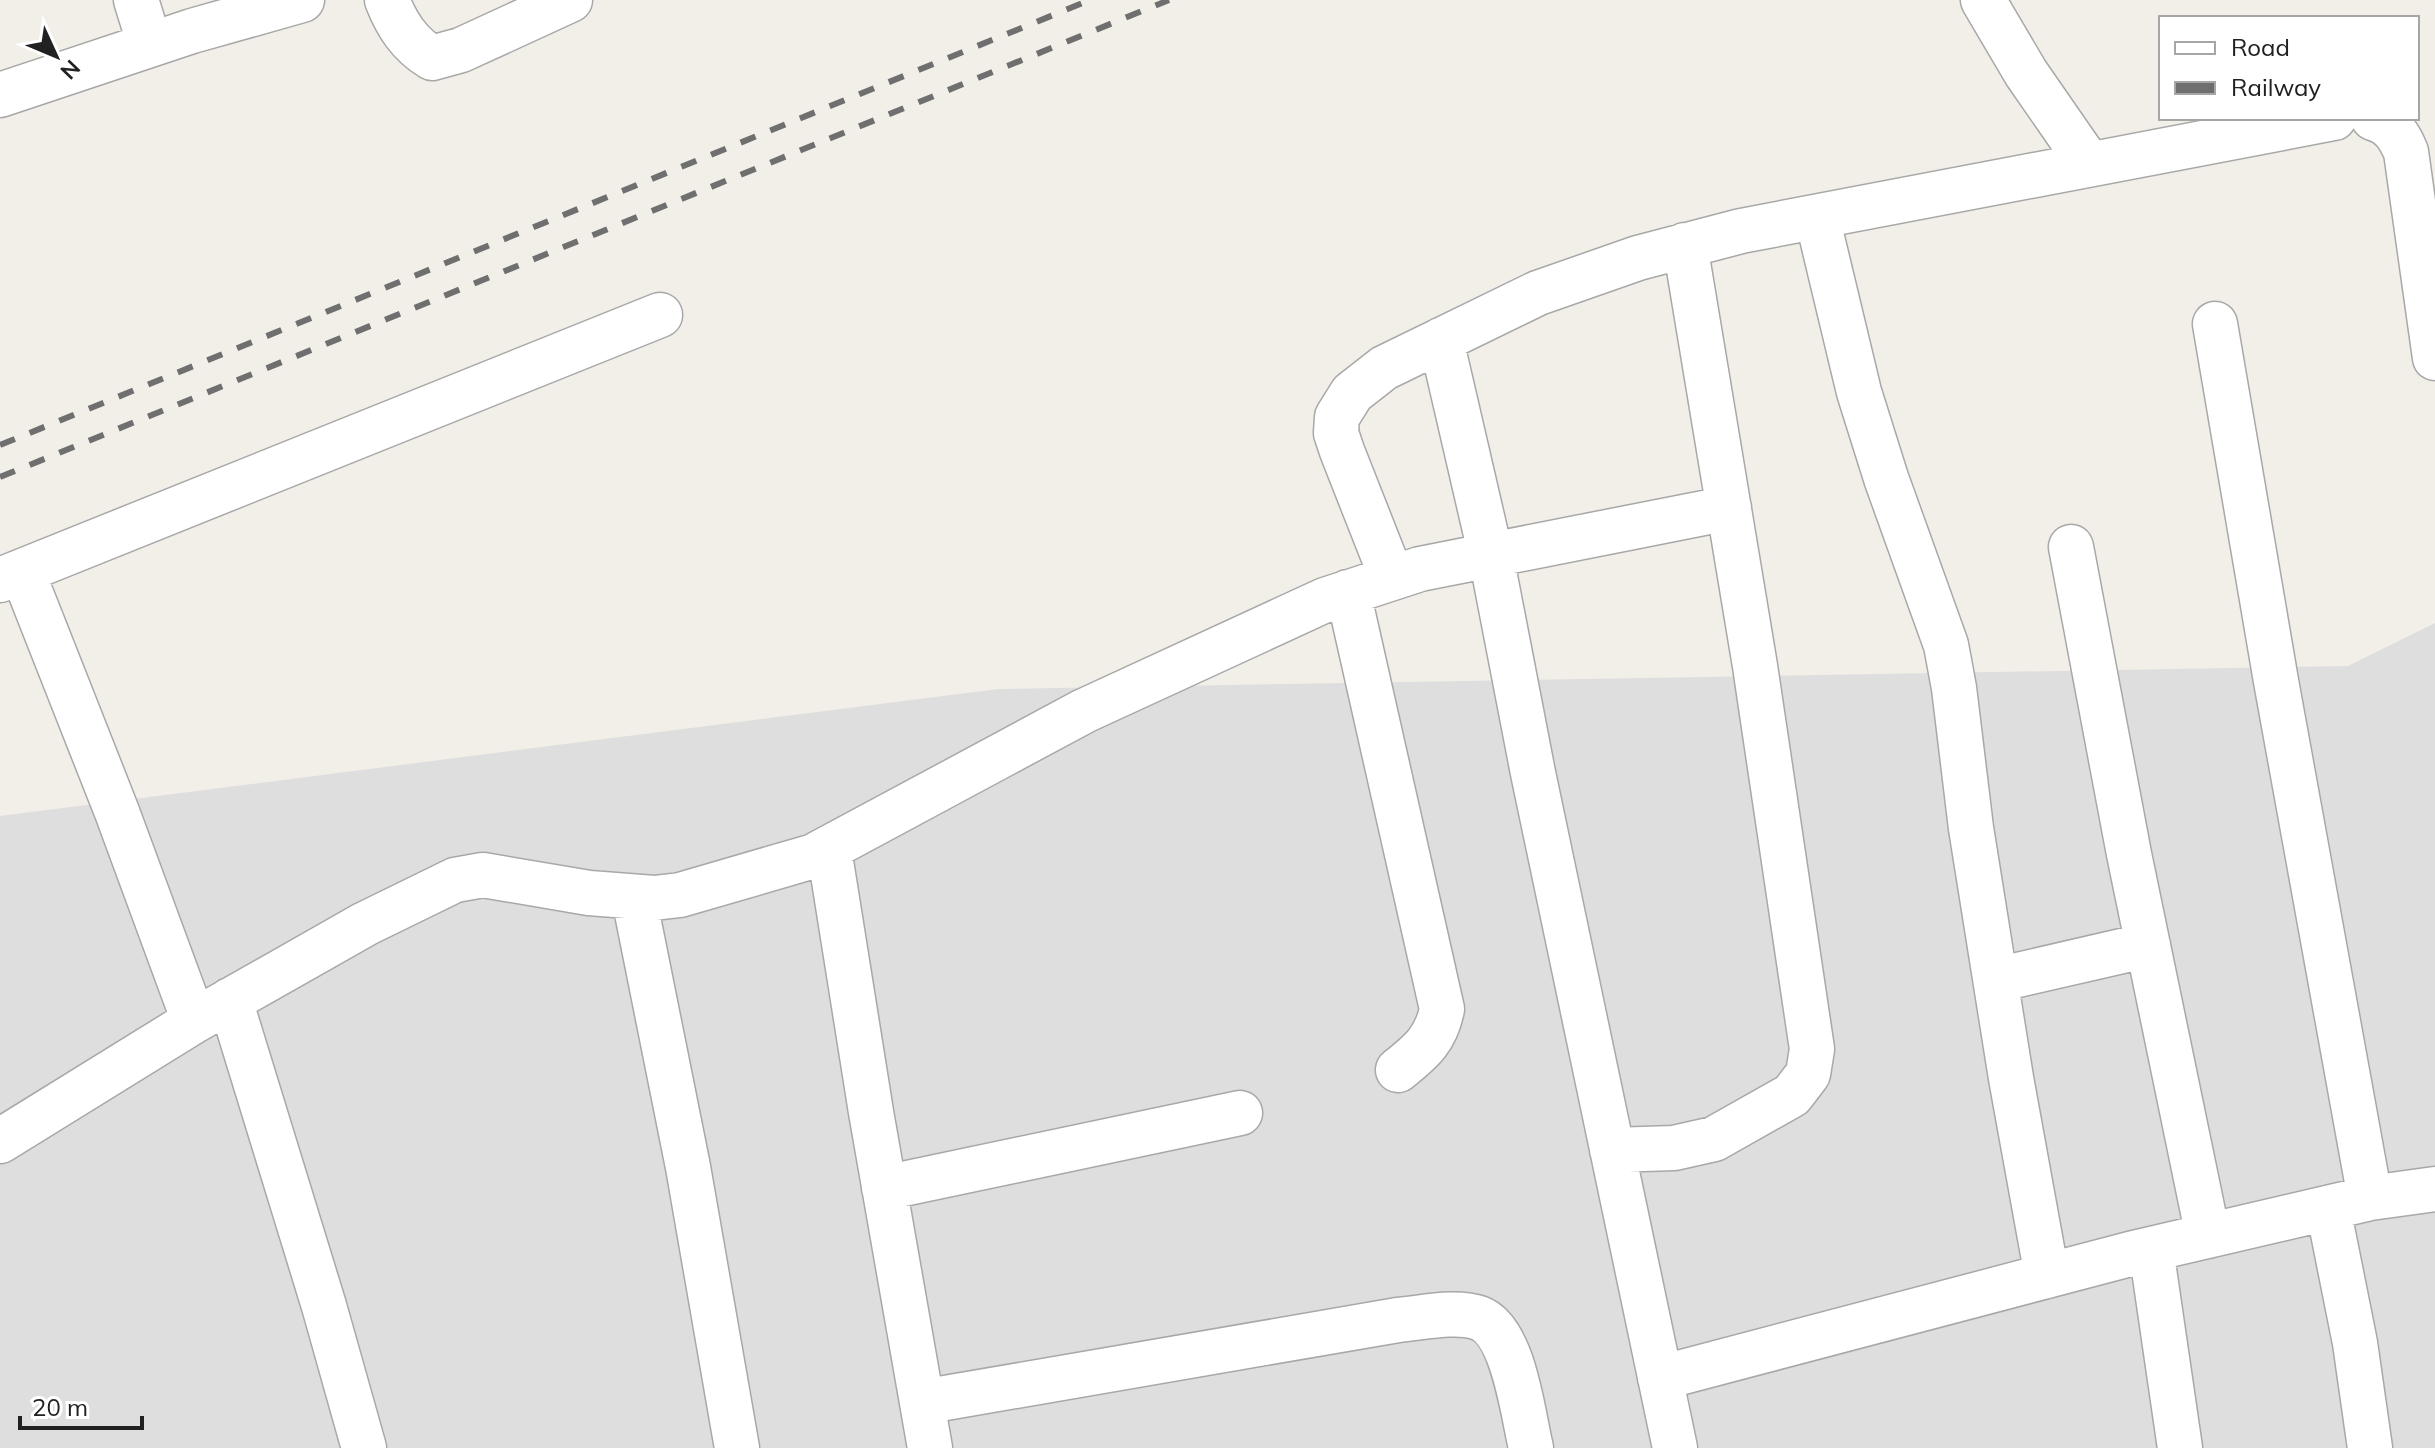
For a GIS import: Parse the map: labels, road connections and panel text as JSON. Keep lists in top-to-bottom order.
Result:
{
  "legend": ["Road", "Railway"],
  "scale_bar": "20 m",
  "north": "bottom right"
}
